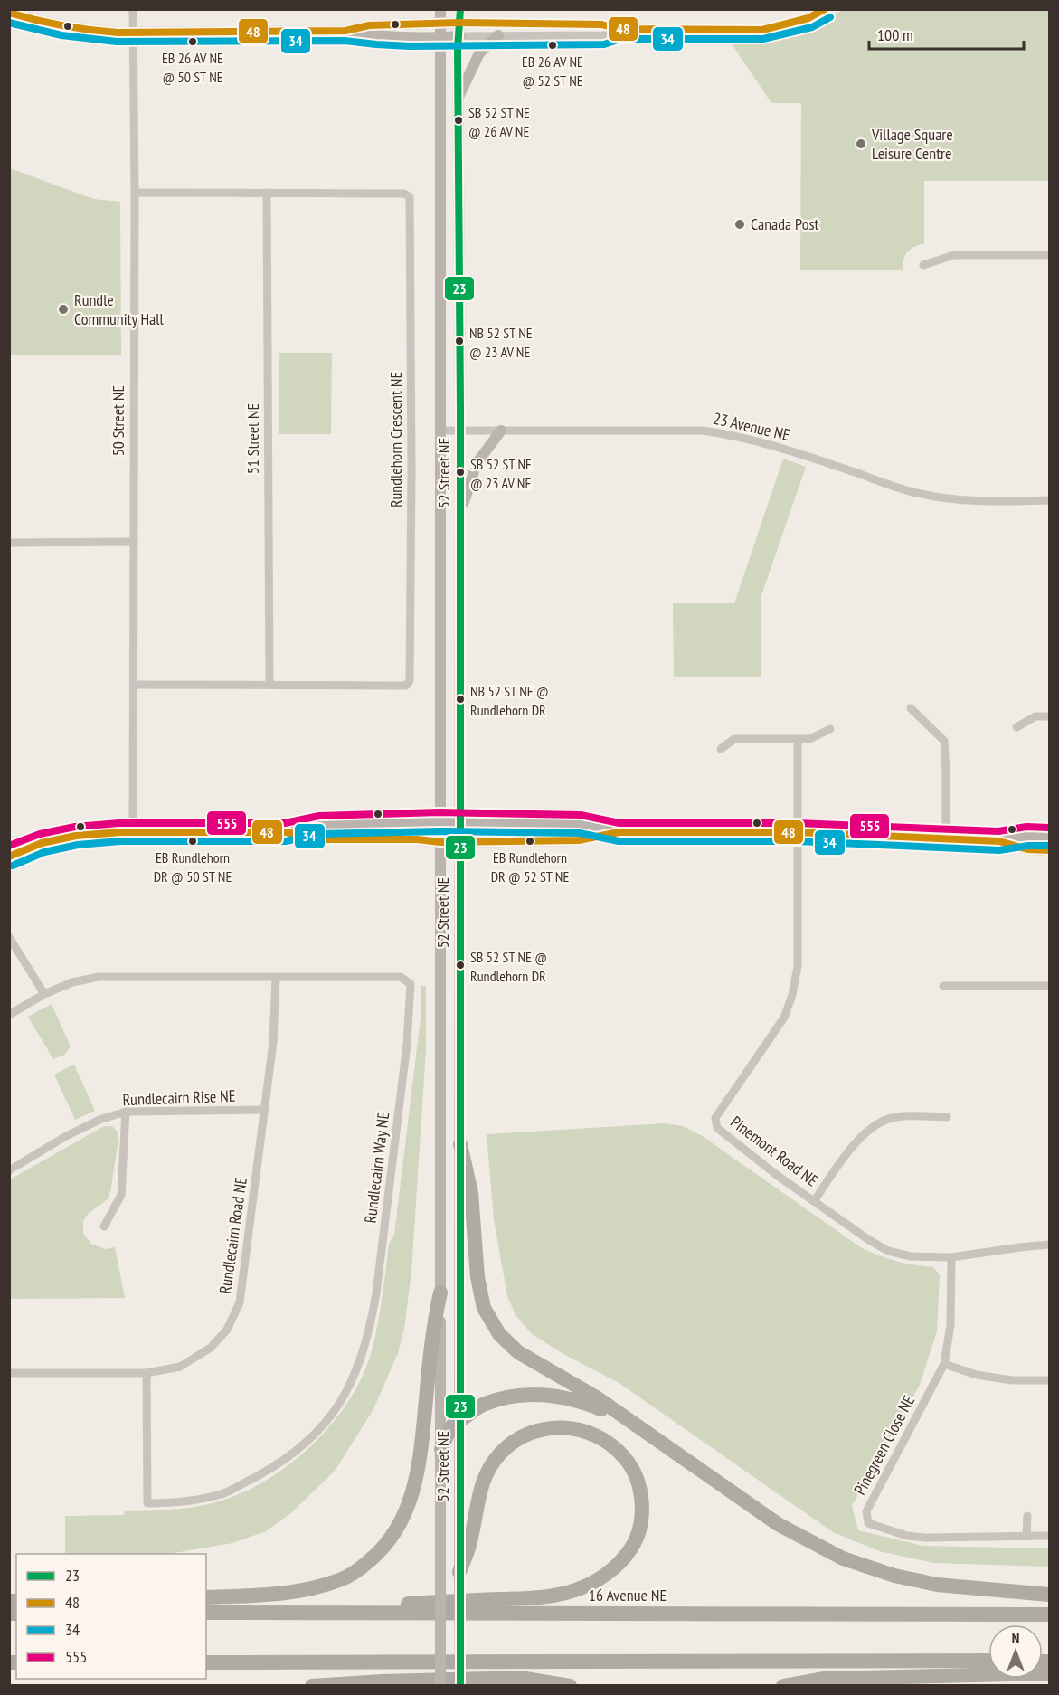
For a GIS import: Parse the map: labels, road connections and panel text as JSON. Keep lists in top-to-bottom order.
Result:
{
  "streets": {
    "highway": ["16 Avenue NE"],
    "main road": ["52 Street NE"],
    "street": [
      "50 Street NE",
      "23 Avenue NE",
      "51 Street NE",
      "Rundlehorn Crescent NE",
      "Rundlecairn Rise NE",
      "Pinemont Road NE",
      "Rundlecairn Way NE",
      "Rundlecairn Road NE",
      "Pinegreen Close NE"
    ]
  },
  "crossings": [
    ["50 Street NE", "Rundlehorn Crescent NE"],
    ["23 Avenue NE", "52 Street NE"],
    ["51 Street NE", "Rundlehorn Crescent NE"],
    ["Rundlecairn Rise NE", "Rundlecairn Road NE"],
    ["Pinemont Road NE", "Pinegreen Close NE"],
    ["Rundlecairn Way NE", "Rundlecairn Road NE"]
  ],
  "places": [
    "EB 26 AV NE @ 50 ST NE",
    "EB 26 AV NE @ 52 ST NE",
    "SB 52 ST NE @ 26 AV NE",
    "Village Square Leisure Centre",
    "Canada Post",
    "Rundle Community Hall",
    "NB 52 ST NE @ 23 AV NE",
    "SB 52 ST NE @ 23 AV NE",
    "NB 52 ST NE @ Rundlehorn DR",
    "EB Rundlehorn DR @ 50 ST NE",
    "EB Rundlehorn DR @ 52 ST NE",
    "SB 52 ST NE @ Rundlehorn DR"
  ],
  "lines": [
    "transit line 23",
    "transit line 48",
    "transit line 34",
    "transit line 555"
  ],
  "legend": [
    "23",
    "48",
    "34",
    "555"
  ],
  "scale_bar": "100 m",
  "north": "top"
}
